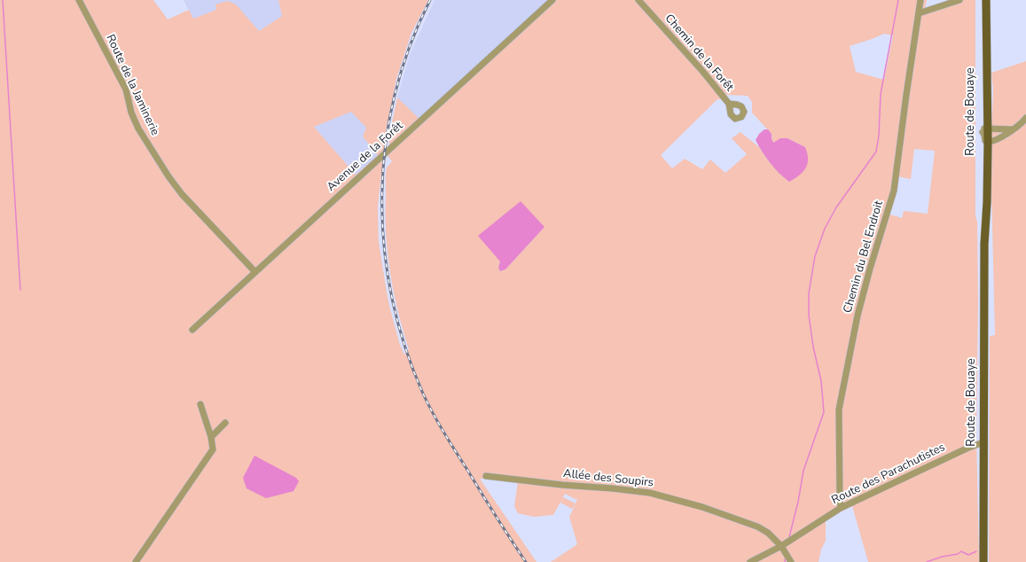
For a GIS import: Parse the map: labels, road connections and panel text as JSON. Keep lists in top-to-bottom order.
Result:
{
  "streets": {
    "main road": ["Route de Bouaye"],
    "street": [
      "Chemin de la Forêt",
      "Route de la Jaminerie",
      "Avenue de la Forêt",
      "Chemin du Bel Endroit",
      "Route des Parachutistes",
      "Allée des Soupirs"
    ]
  },
  "crossings": [
    ["Route de la Jaminerie", "Avenue de la Forêt"],
    ["Route de Bouaye", "Route des Parachutistes"],
    ["Chemin du Bel Endroit", "Route des Parachutistes"],
    ["Route des Parachutistes", "Allée des Soupirs"]
  ]
}
